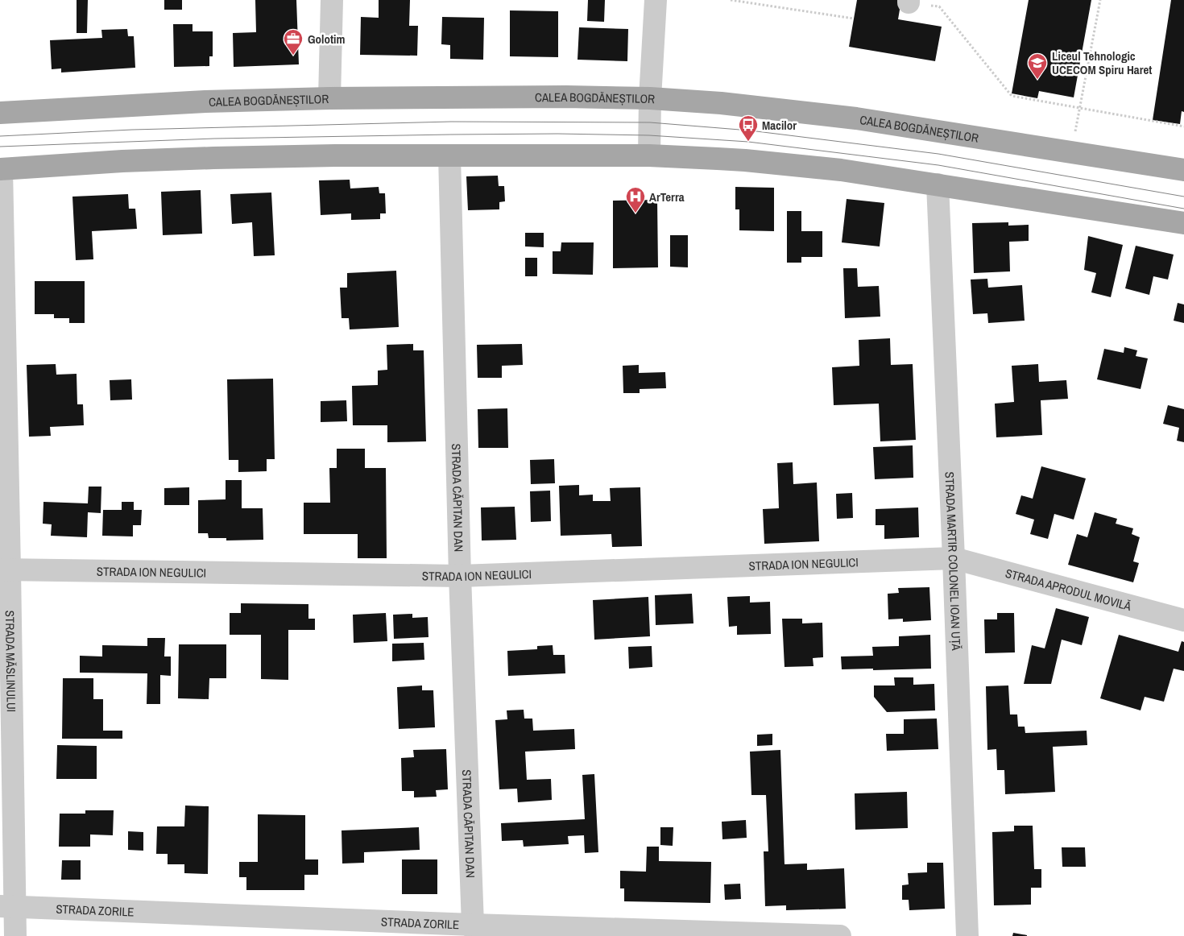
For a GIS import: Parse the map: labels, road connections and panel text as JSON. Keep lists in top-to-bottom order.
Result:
{
  "streets": {
    "main road": ["CALEA BOGDĂNEȘTILOR"],
    "street": [
      "STRADA CĂPITAN DAN",
      "STRADA MARTIR COLONEL IOAN UȚĂ",
      "STRADA ION NEGULICI",
      "STRADA APRODUL MOVILĂ",
      "STRADA MĂSLINULUI",
      "STRADA ZORILE"
    ]
  },
  "crossings": [
    ["STRADA CĂPITAN DAN", "STRADA ION NEGULICI"],
    ["STRADA CĂPITAN DAN", "STRADA ZORILE"],
    ["STRADA MARTIR COLONEL IOAN UȚĂ", "STRADA ION NEGULICI"],
    ["STRADA MARTIR COLONEL IOAN UȚĂ", "STRADA APRODUL MOVILĂ"],
    ["STRADA ION NEGULICI", "STRADA APRODUL MOVILĂ"],
    ["STRADA ION NEGULICI", "STRADA MĂSLINULUI"],
    ["STRADA MĂSLINULUI", "STRADA ZORILE"]
  ],
  "places": {
    "office": ["Golotim"],
    "school or university": ["Liceul Tehnologic UCECOM Spiru Haret"],
    "bus stop": ["Macilor"],
    "hospital": ["ArTerra"]
  }
}
